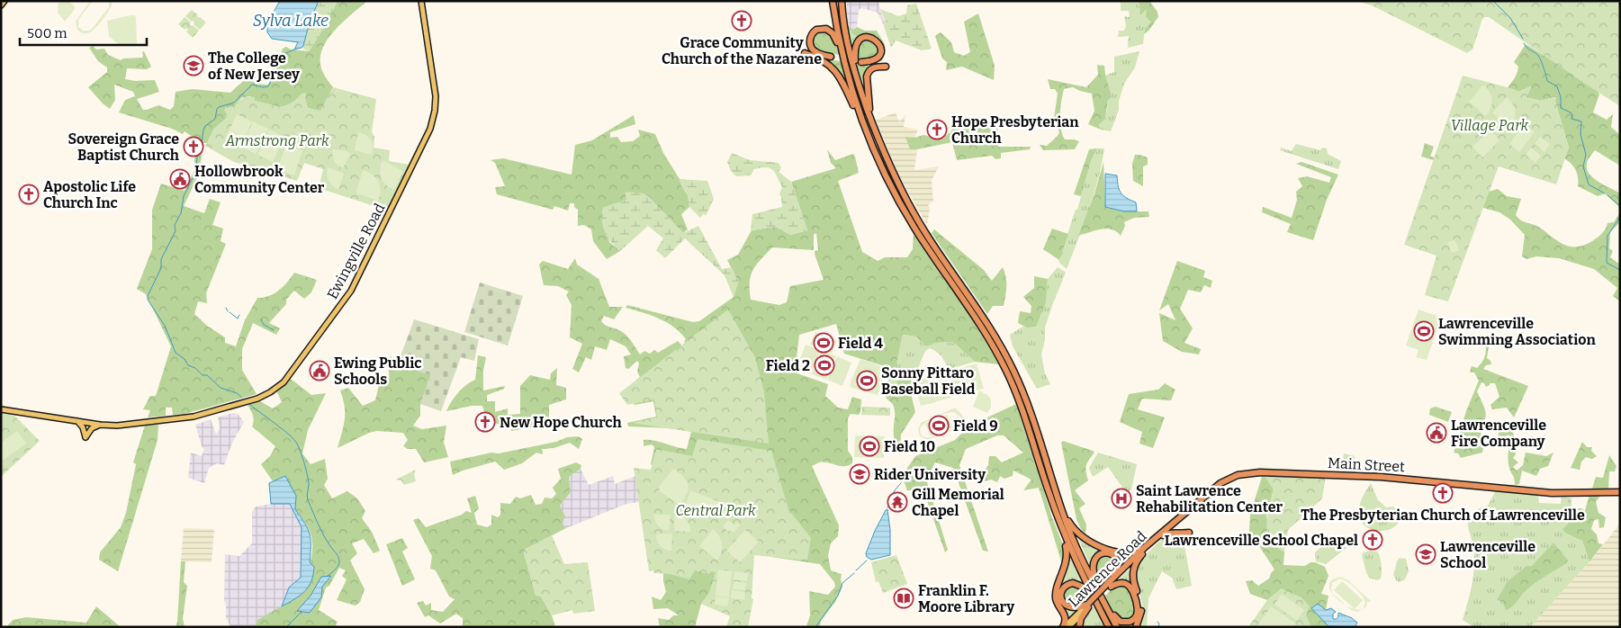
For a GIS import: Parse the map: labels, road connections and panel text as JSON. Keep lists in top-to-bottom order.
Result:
{
  "streets": {
    "highway": ["Main Street", "Lawrence Road"],
    "main road": ["Ewingville Road"]
  },
  "crossings": [
    ["Main Street", "Lawrence Road"]
  ],
  "water": ["Sylva Lake"],
  "parks": ["Village Park", "Armstrong Park", "Central Park"],
  "places": {
    "church": [
      "Grace Community Church of the Nazarene",
      "Hope Presbyterian Church",
      "Sovereign Grace Baptist Church",
      "Apostolic Life Church Inc",
      "New Hope Church",
      "The Presbyterian Church of Lawrenceville",
      "Lawrenceville School Chapel"
    ],
    "school or university": ["The College of New Jersey", "Rider University", "Lawrenceville School"],
    "public building": ["Hollowbrook Community Center", "Ewing Public Schools", "Lawrenceville Fire Company"],
    "sports": [
      "Lawrenceville Swimming Association",
      "Field 4",
      "Field 2",
      "Sonny Pittaro Baseball Field",
      "Field 9",
      "Field 10"
    ],
    "hospital": ["Saint Lawrence Rehabilitation Center"],
    "temple": ["Gill Memorial Chapel"],
    "library": ["Franklin F. Moore Library"]
  },
  "scale_bar": "500 m"
}
